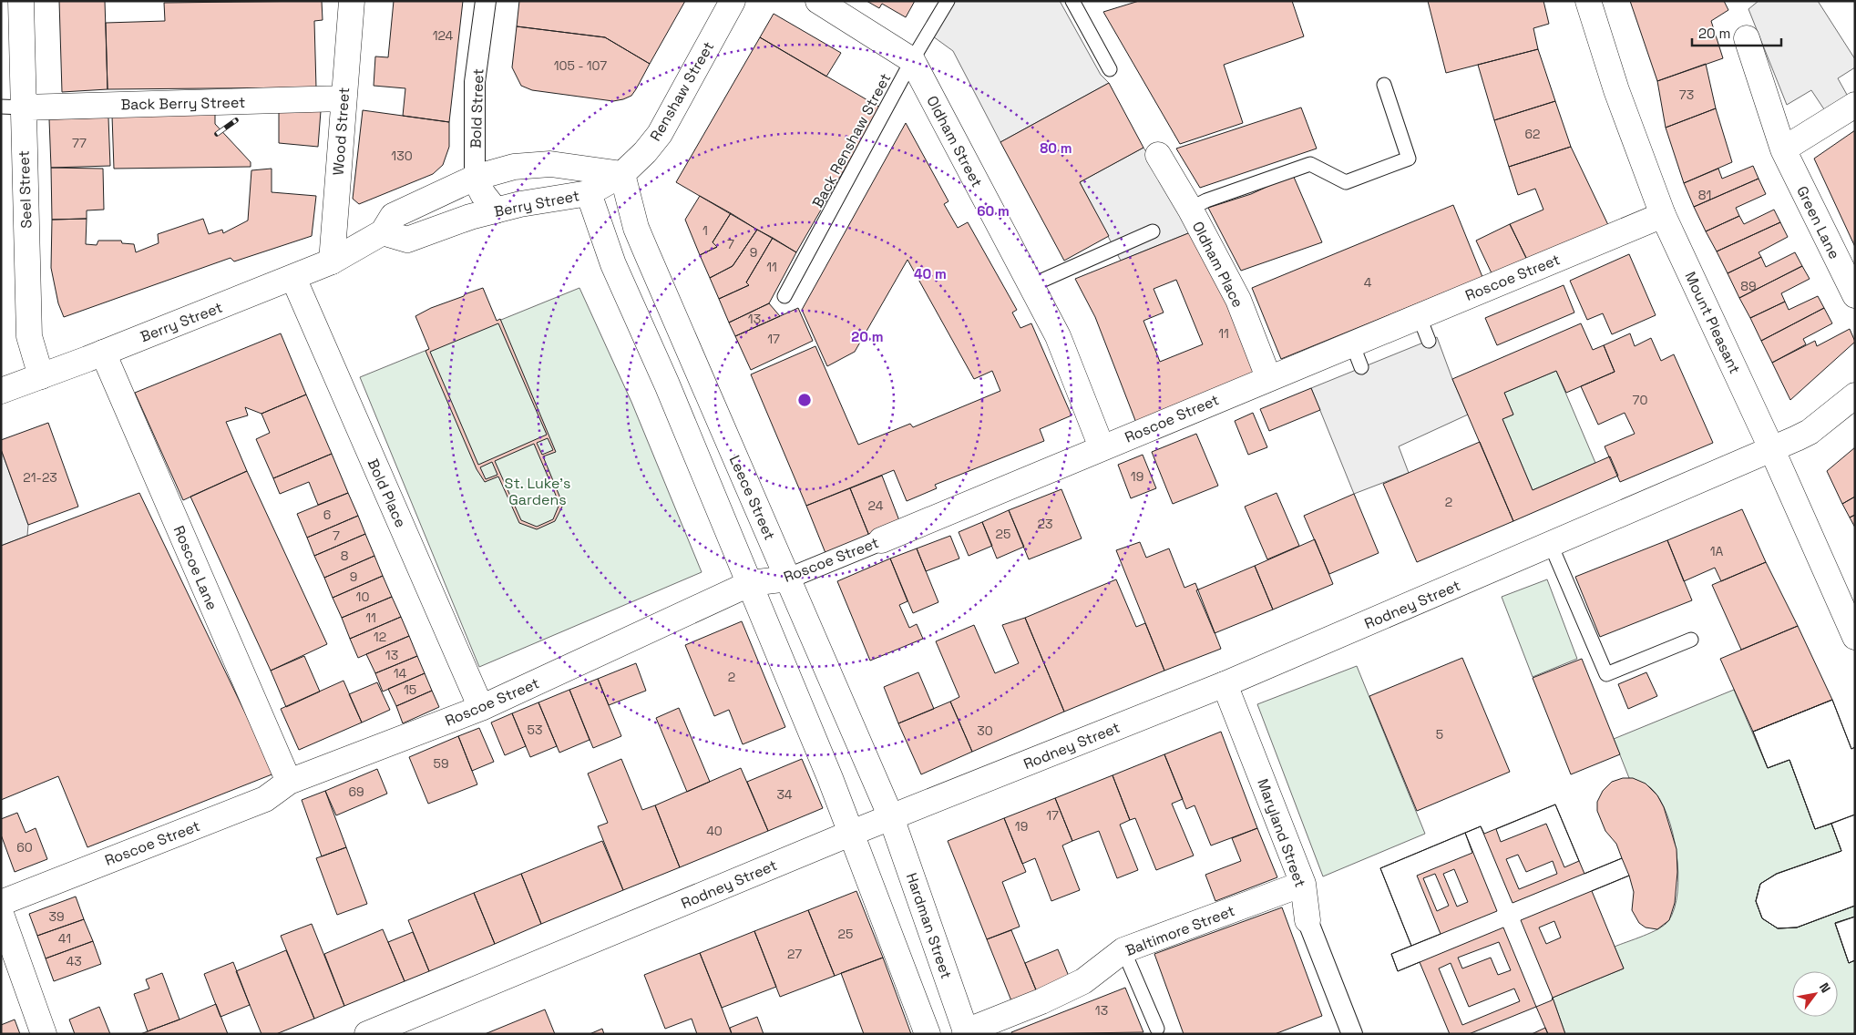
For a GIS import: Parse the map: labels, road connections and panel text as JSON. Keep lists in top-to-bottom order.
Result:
{
  "streets": {
    "street": [
      "Renshaw Street",
      "Back Berry Street",
      "Bold Street",
      "Wood Street",
      "Oldham Street",
      "Seel Street",
      "Berry Street",
      "Green Lane",
      "Oldham Place",
      "Roscoe Street",
      "Mount Pleasant",
      "Bold Place",
      "Leece Street",
      "Roscoe Lane",
      "Rodney Street",
      "Maryland Street",
      "Hardman Street",
      "Baltimore Street"
    ],
    "lane": ["Back Renshaw Street"]
  },
  "crossings": [
    ["Renshaw Street", "Berry Street"],
    ["Renshaw Street", "Leece Street"],
    ["Back Berry Street", "Wood Street"],
    ["Back Berry Street", "Seel Street"],
    ["Bold Street", "Berry Street"],
    ["Wood Street", "Berry Street"],
    ["Back Renshaw Street", "Oldham Street"],
    ["Oldham Street", "Roscoe Street"],
    ["Seel Street", "Berry Street"],
    ["Berry Street", "Bold Place"],
    ["Berry Street", "Leece Street"],
    ["Berry Street", "Roscoe Lane"],
    ["Oldham Place", "Roscoe Street"],
    ["Roscoe Street", "Mount Pleasant"],
    ["Roscoe Street", "Bold Place"],
    ["Roscoe Street", "Leece Street"],
    ["Roscoe Street", "Roscoe Lane"],
    ["Mount Pleasant", "Rodney Street"],
    ["Leece Street", "Rodney Street"],
    ["Leece Street", "Hardman Street"],
    ["Rodney Street", "Maryland Street"],
    ["Rodney Street", "Hardman Street"],
    ["Maryland Street", "Baltimore Street"],
    ["Hardman Street", "Baltimore Street"]
  ],
  "parks": ["St. Luke's Gardens"],
  "house_numbers": [
    "124",
    "105 - 107",
    "73",
    "62",
    "77",
    "130",
    "81",
    "1",
    "7",
    "9",
    "11",
    "4",
    "89",
    "13",
    "11",
    "17",
    "70",
    "19",
    "21-23",
    "2",
    "24",
    "6",
    "23",
    "25",
    "7",
    "1A",
    "8",
    "9",
    "10",
    "11",
    "12",
    "13",
    "14",
    "2",
    "15",
    "53",
    "30",
    "5",
    "59",
    "69",
    "34",
    "17",
    "19",
    "40",
    "60",
    "39",
    "25",
    "41",
    "27",
    "43",
    "13"
  ],
  "scale_bar": "20 m",
  "north": "top right",
  "rings": [
    "80 m",
    "60 m",
    "40 m",
    "20 m"
  ]
}
